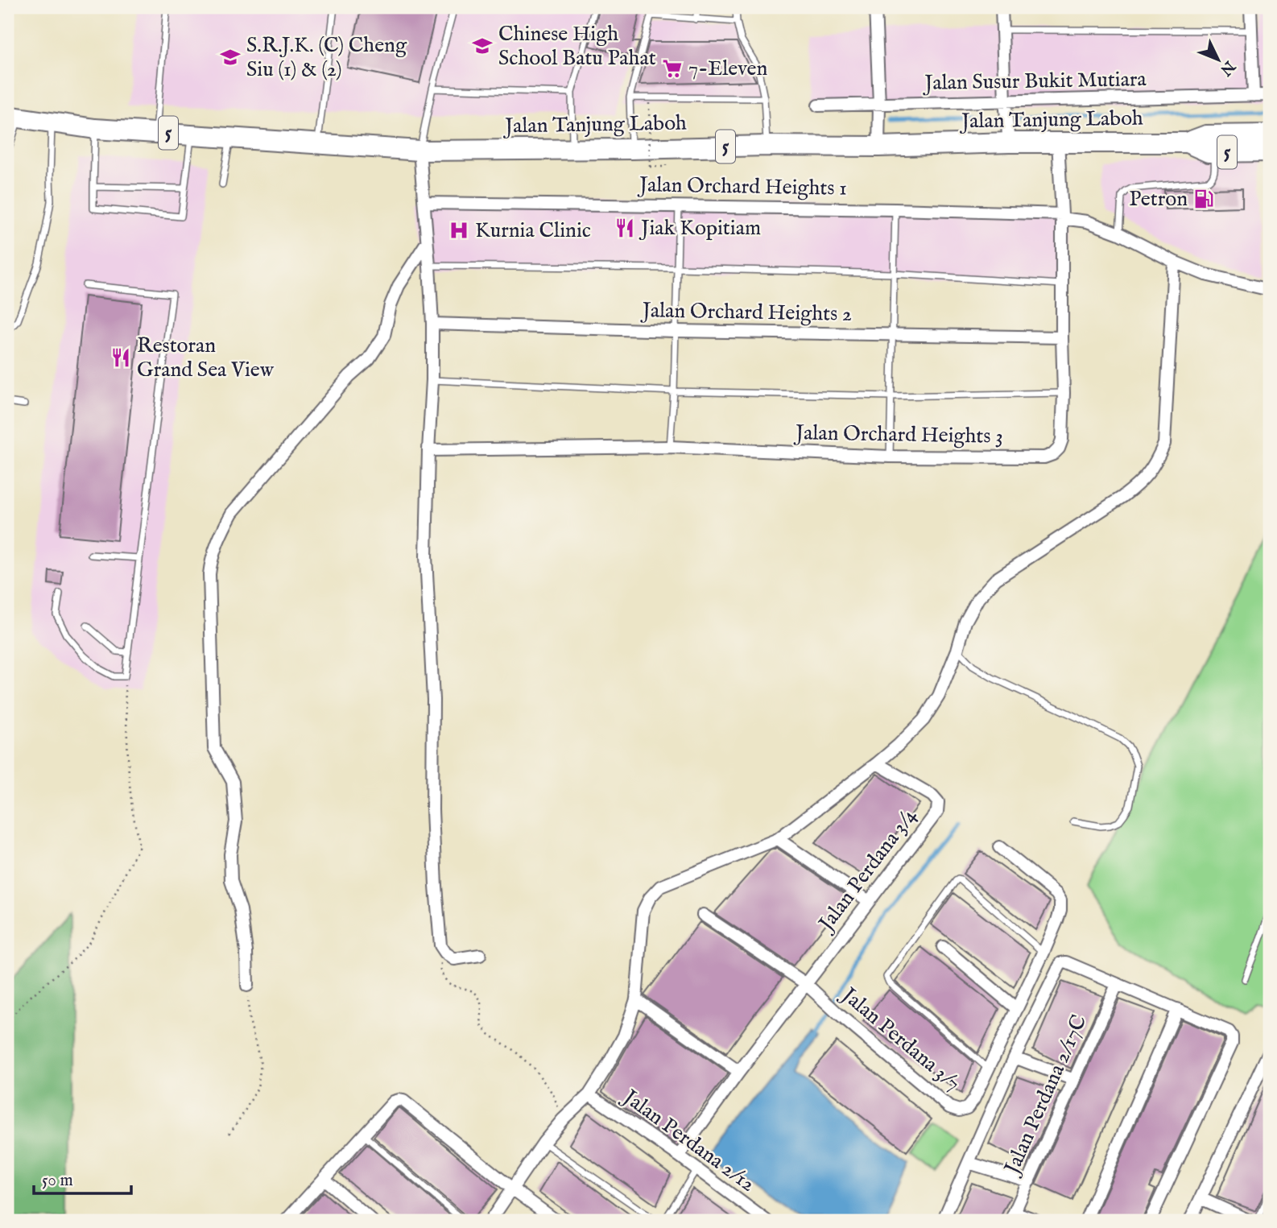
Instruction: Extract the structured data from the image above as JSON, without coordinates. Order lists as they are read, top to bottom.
{
  "streets": {
    "highway": ["Jalan Tanjung Laboh", "5"],
    "street": [
      "Jalan Susur Bukit Mutiara",
      "Jalan Orchard Heights 1",
      "Jalan Orchard Heights 2",
      "Jalan Orchard Heights 3",
      "Jalan Perdana 3/4",
      "Jalan Perdana 3/7",
      "Jalan Perdana 2/17C",
      "Jalan Perdana 2/12"
    ]
  },
  "crossings": [
    ["Jalan Susur Bukit Mutiara", "Jalan Tanjung Laboh"],
    ["Jalan Tanjung Laboh", "Jalan Orchard Heights 3"],
    ["Jalan Orchard Heights 1", "Jalan Orchard Heights 3"],
    ["Jalan Orchard Heights 2", "Jalan Orchard Heights 3"],
    ["Jalan Perdana 3/4", "Jalan Perdana 3/7"],
    ["Jalan Perdana 3/4", "Jalan Perdana 2/12"]
  ],
  "places": {
    "school or university": ["Chinese High School Batu Pahat", "S.R.J.K. (C) Cheng Siu (1) & (2)"],
    "supermarket": ["7-Eleven"],
    "fuel station": ["Petron"],
    "restaurant": ["Jiak Kopitiam", "Restoran Grand Sea View"],
    "hospital": ["Kurnia Clinic"]
  },
  "scale_bar": "50 m",
  "north": "bottom right"
}
